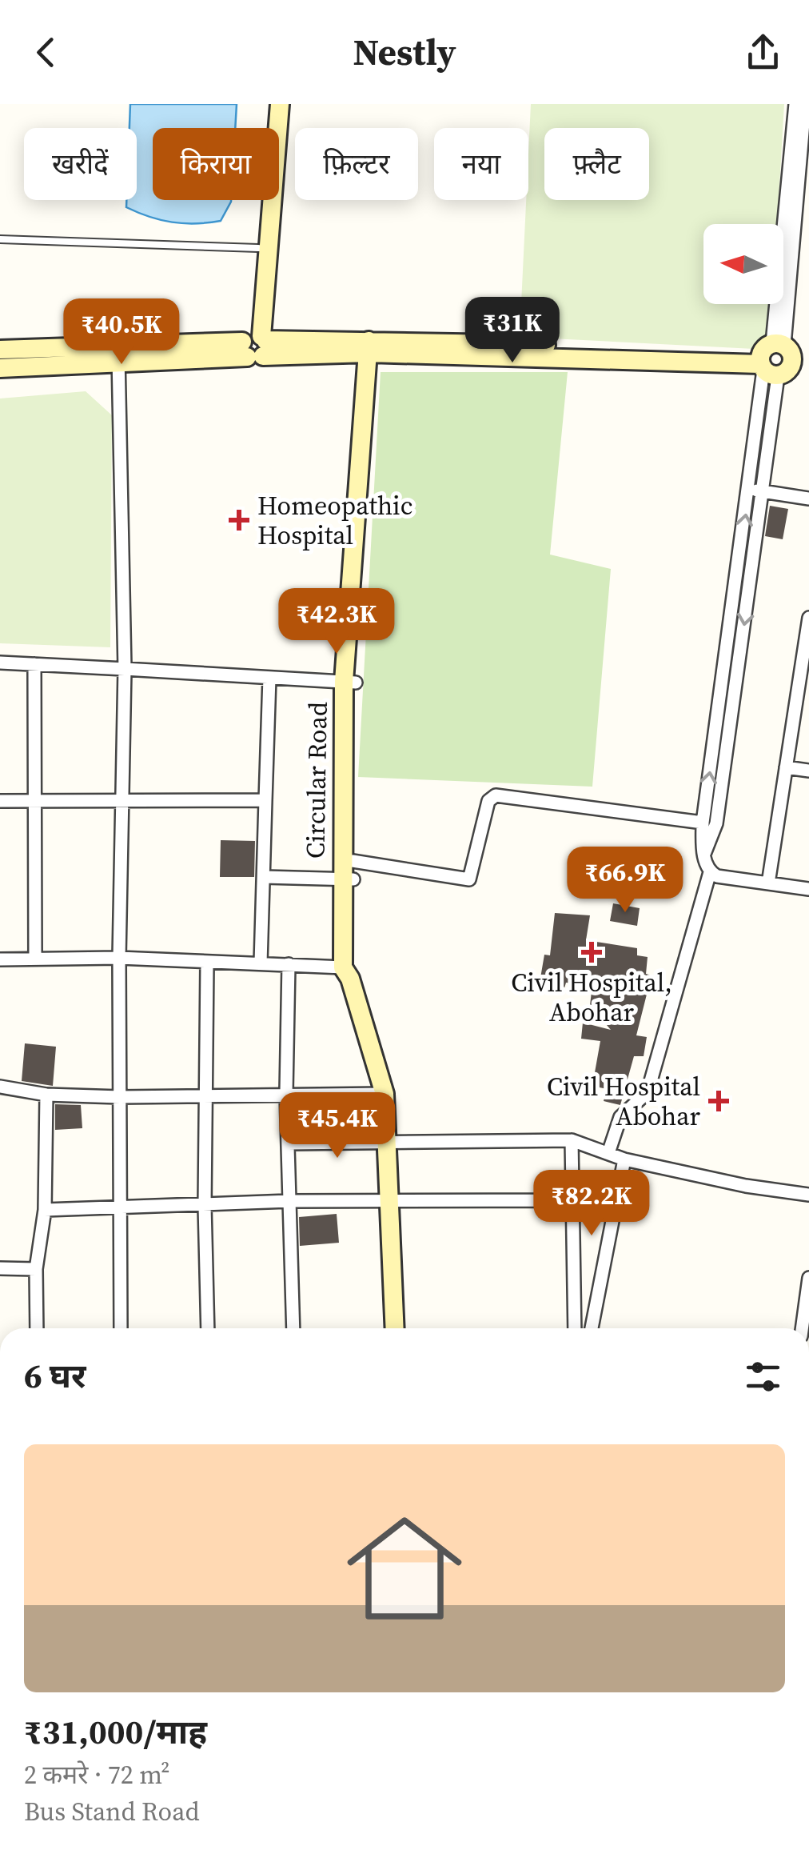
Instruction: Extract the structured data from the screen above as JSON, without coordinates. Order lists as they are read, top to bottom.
{
  "streets": {
    "main road": ["Circular Road"]
  },
  "places": {
    "health": ["Homeopathic Hospital", "Civil Hospital, Abohar", "Civil Hospital Abohar"]
  },
  "north": "left",
  "page": {
    "header": "Nestly",
    "chip": [
      "खरीदें",
      "किराया",
      "फ़िल्टर",
      "नया",
      "फ़्लैट"
    ],
    "price": [
      "₹31K",
      "₹40.5K",
      "₹42.3K",
      "₹66.9K",
      "₹45.4K",
      "₹82.2K"
    ],
    "heading": "6 घर",
    "list": [
      {
        "name": "₹31,000/माह",
        "note": "2 कमरे · 72 m² · Bus Stand Road"
      }
    ]
  }
}
